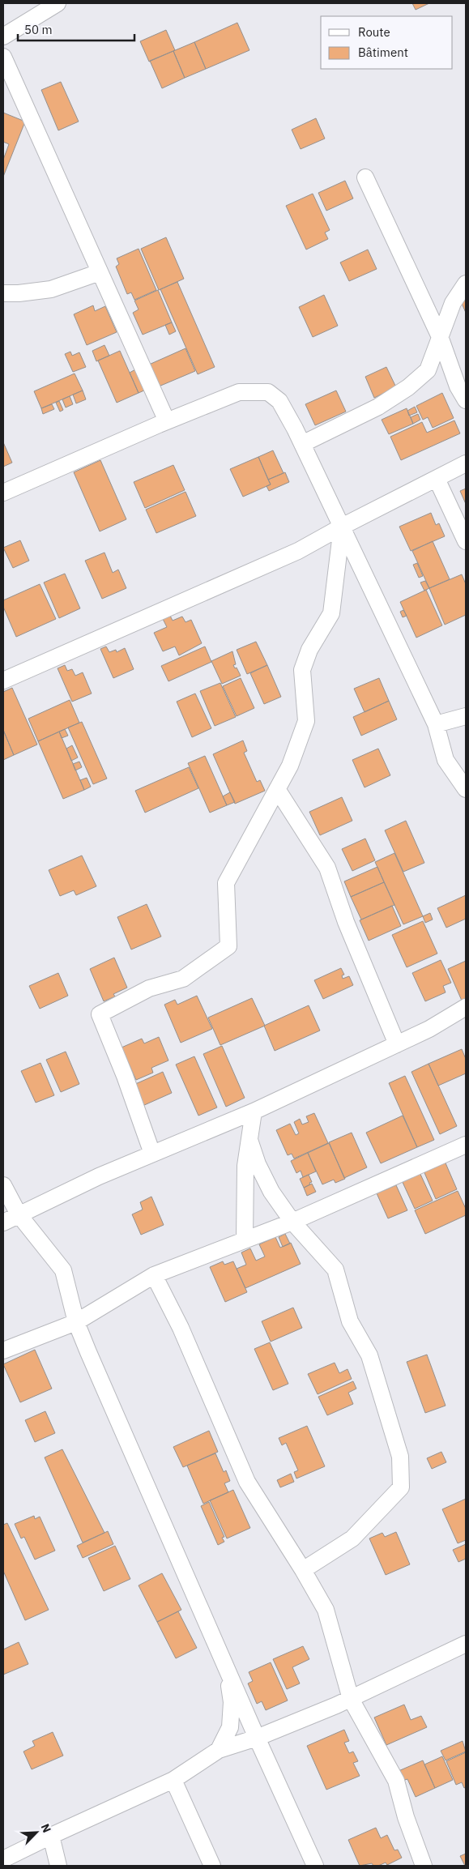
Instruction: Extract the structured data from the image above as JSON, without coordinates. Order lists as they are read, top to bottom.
{
  "legend": ["Route", "Bâtiment"],
  "scale_bar": "50 m",
  "north": "top right"
}
